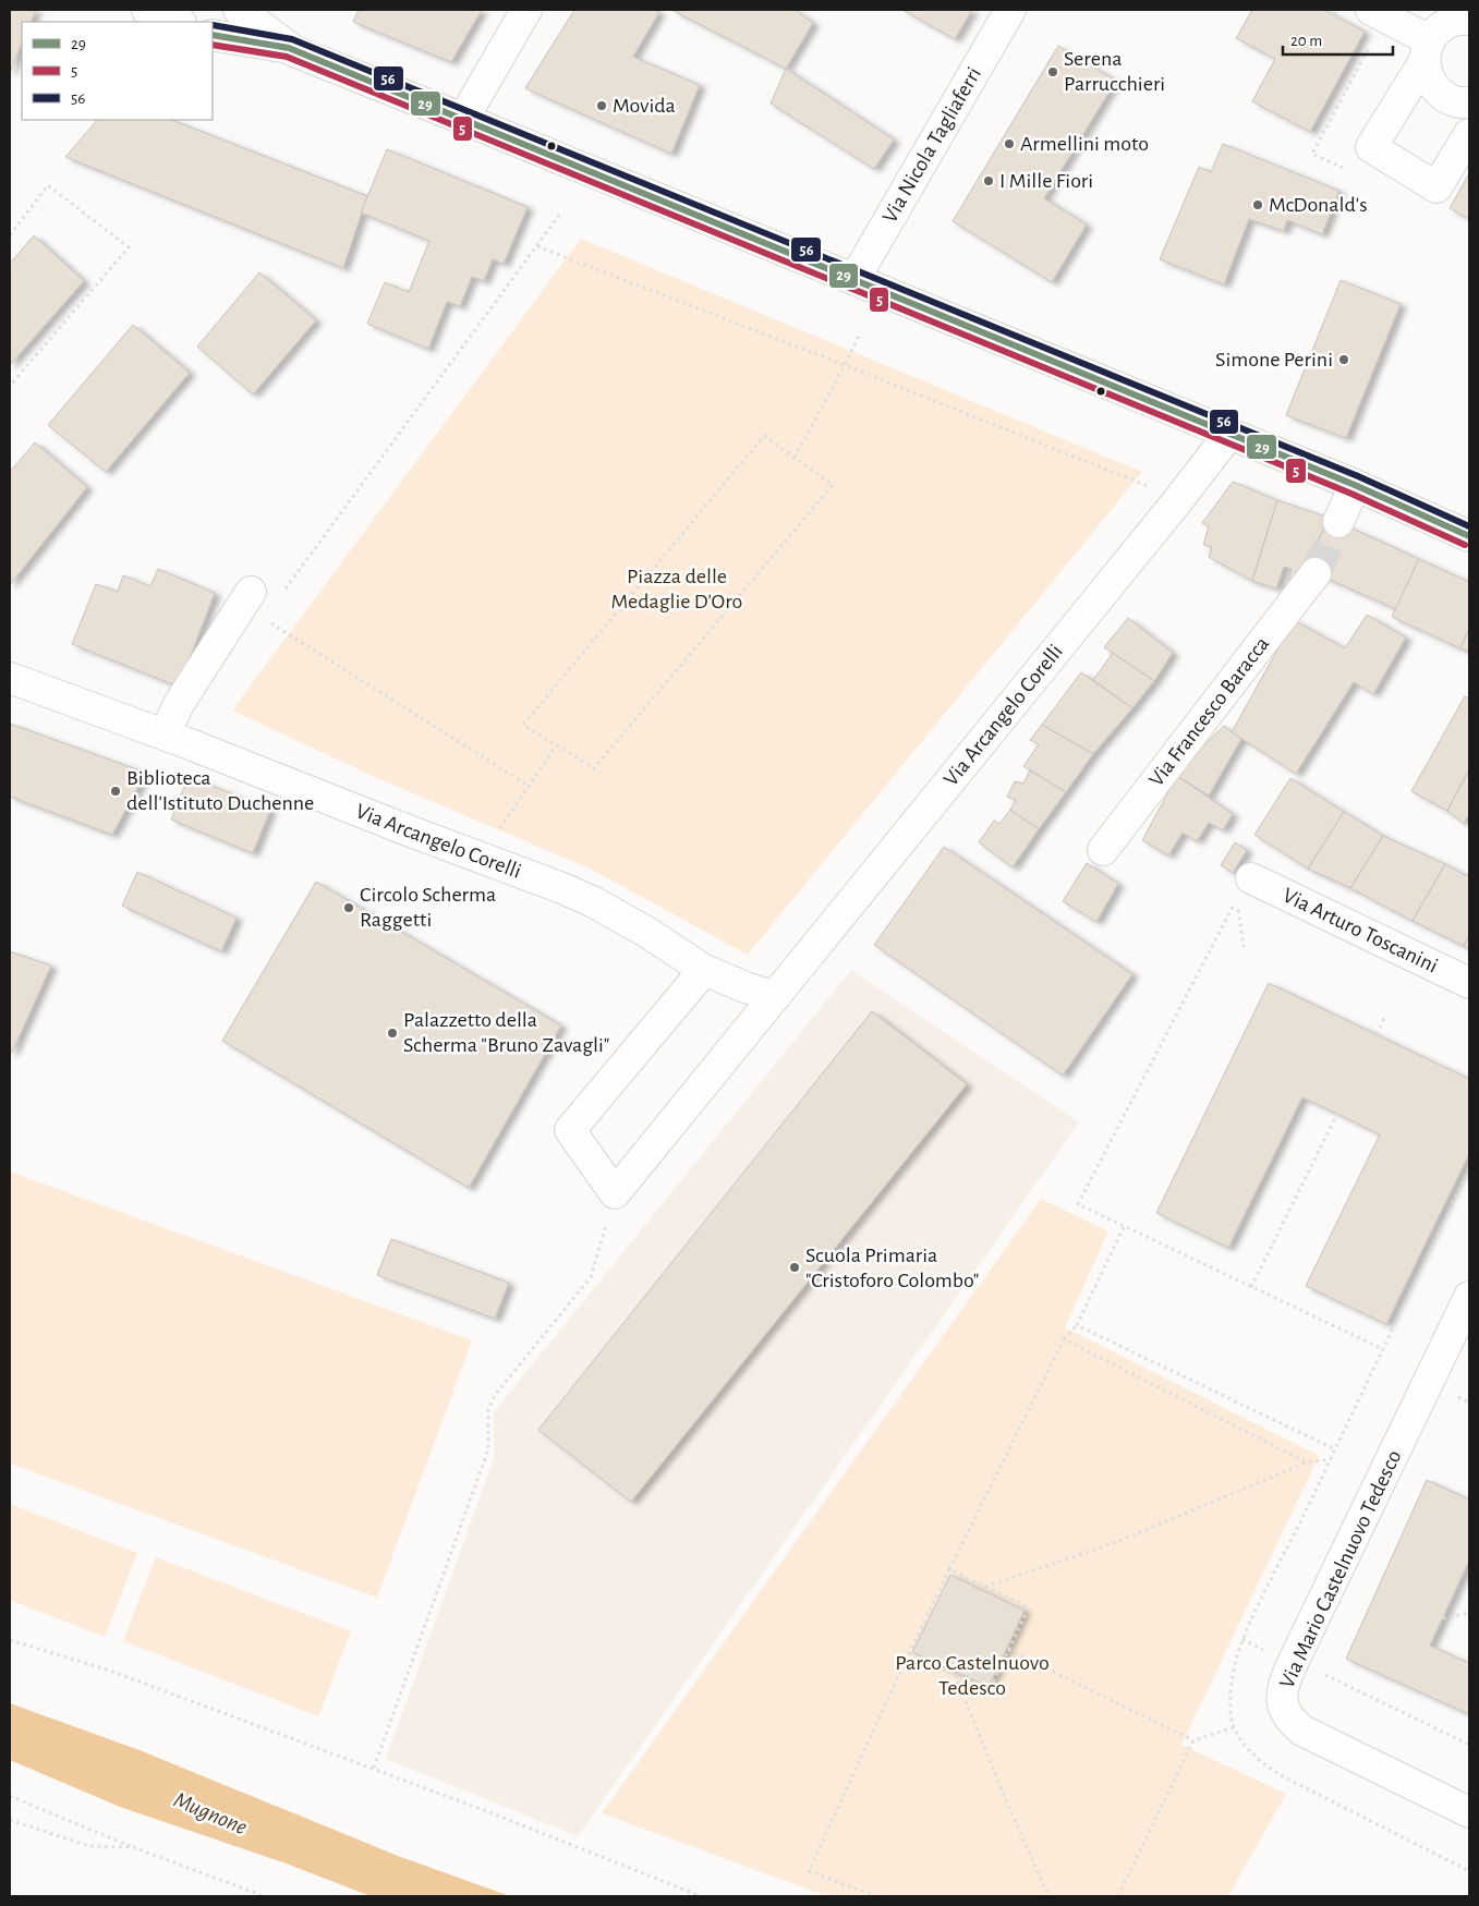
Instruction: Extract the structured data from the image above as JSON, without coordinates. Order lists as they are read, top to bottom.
{
  "streets": {
    "street": [
      "Via Nicola Tagliaferri",
      "Via Francesco Baracca",
      "Via Arcangelo Corelli",
      "Via Arturo Toscanini",
      "Via Mario Castelnuovo Tedesco"
    ]
  },
  "water": ["Mugnone"],
  "parks": ["Piazza delle Medaglie D'Oro", "Parco Castelnuovo Tedesco"],
  "places": [
    "Serena Parrucchieri",
    "Movida",
    "Armellini moto",
    "I Mille Fiori",
    "McDonald's",
    "Simone Perini",
    "Biblioteca dell'Istituto Duchenne",
    "Circolo Scherma Raggetti",
    "Palazzetto della Scherma \"Bruno Zavagli\"",
    "Scuola Primaria \"Cristoforo Colombo\""
  ],
  "lines": ["transit line 56", "transit line 29", "transit line 5"],
  "legend": ["29", "5", "56"],
  "scale_bar": "20 m"
}
